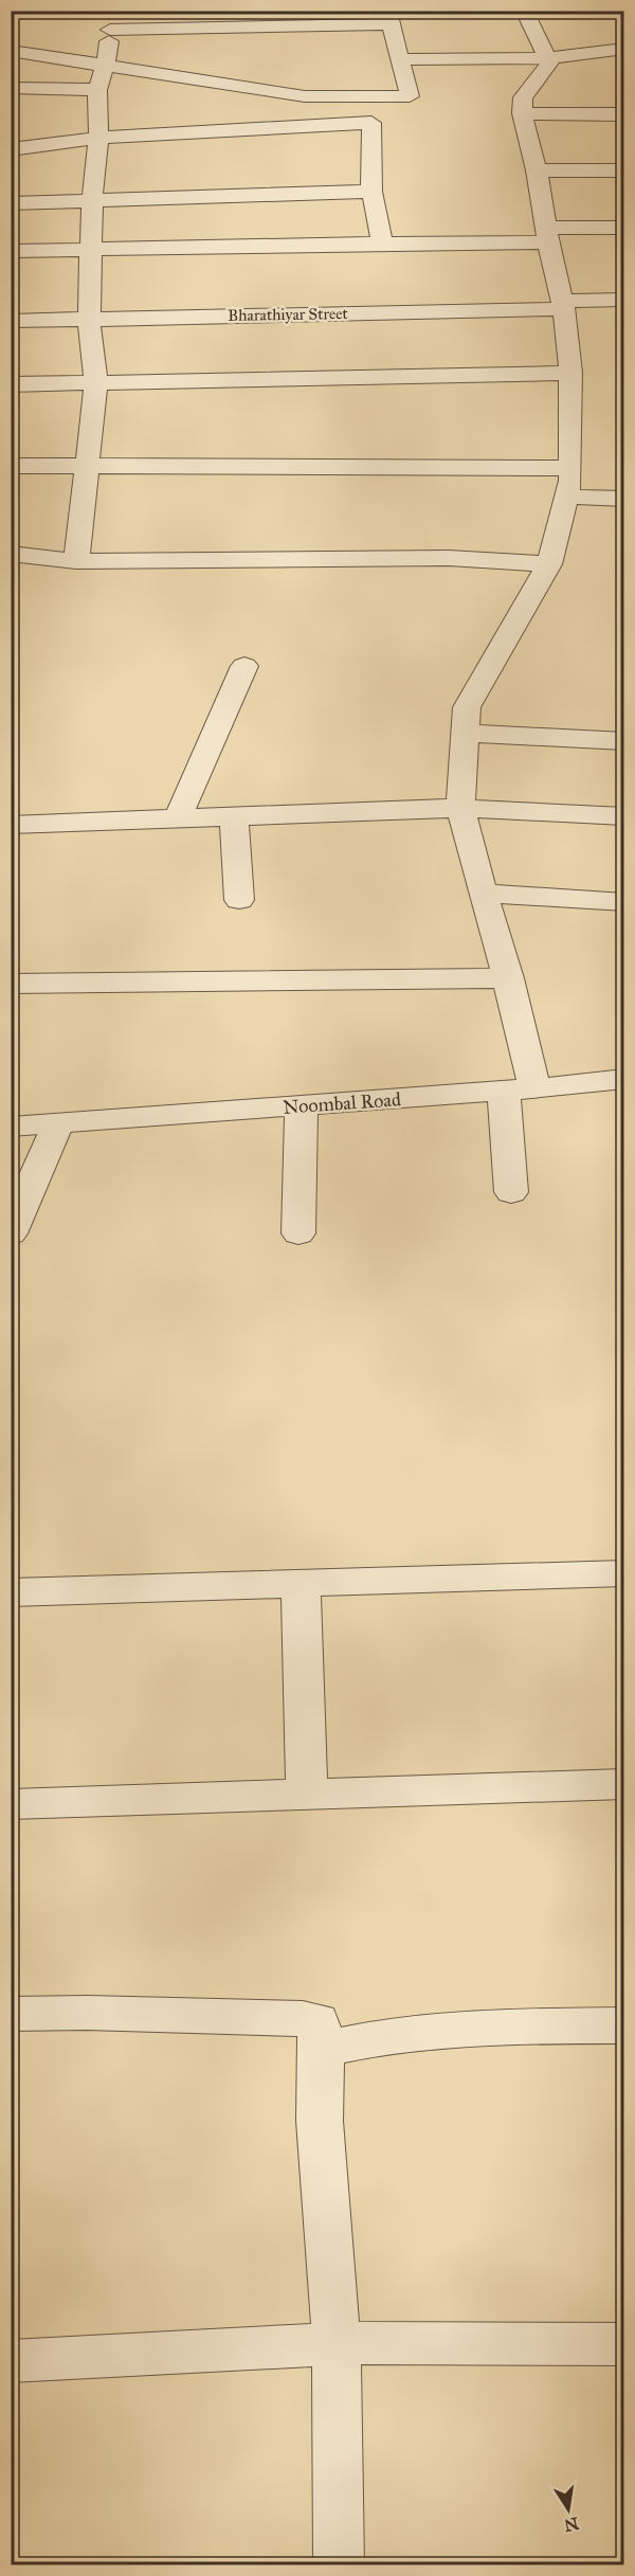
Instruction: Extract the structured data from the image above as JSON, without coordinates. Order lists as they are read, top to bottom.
{
  "streets": {
    "street": ["Bharathiyar Street", "Noombal Road"]
  },
  "north": "bottom"
}
